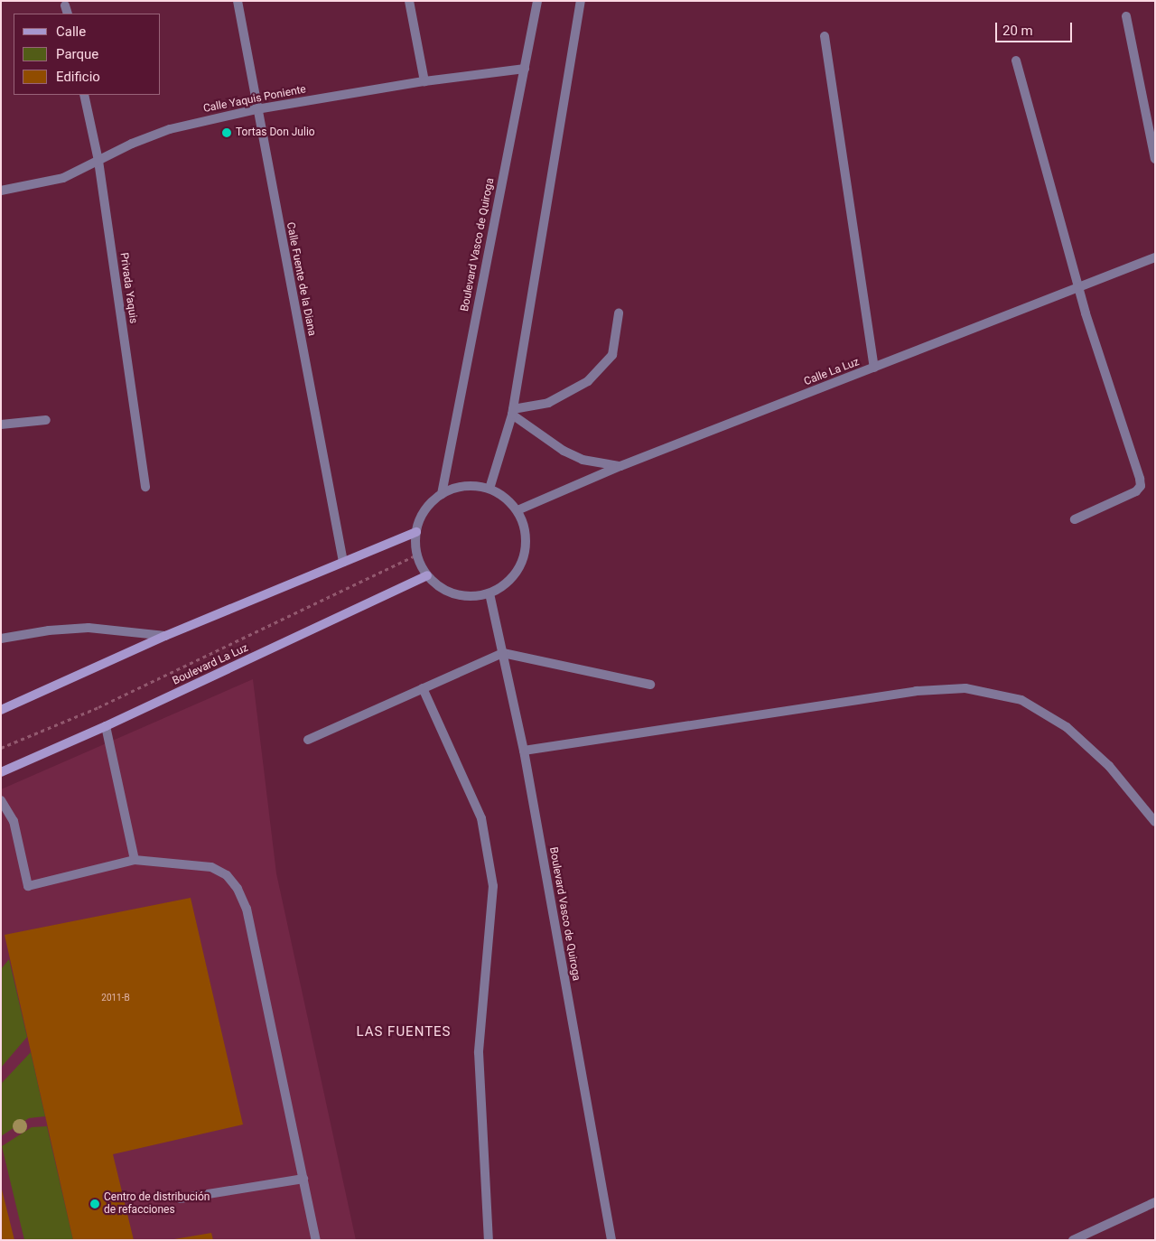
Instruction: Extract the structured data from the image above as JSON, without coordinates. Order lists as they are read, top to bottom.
{
  "streets": {
    "main road": ["Boulevard La Luz"],
    "street": [
      "Calle Yaquis Poniente",
      "Boulevard Vasco de Quiroga",
      "Calle Fuente de la Diana",
      "Privada Yaquis",
      "Calle La Luz"
    ]
  },
  "crossings": [
    ["Calle Yaquis Poniente", "Boulevard Vasco de Quiroga"],
    ["Calle Yaquis Poniente", "Calle Fuente de la Diana"],
    ["Calle Yaquis Poniente", "Privada Yaquis"],
    ["Boulevard Vasco de Quiroga", "Calle La Luz"],
    ["Boulevard Vasco de Quiroga", "Boulevard La Luz"],
    ["Calle La Luz", "Boulevard La Luz"]
  ],
  "districts": ["LAS FUENTES"],
  "places": ["Tortas Don Julio", "Centro de distribución de refacciones"],
  "house_numbers": ["2011-B"],
  "legend": ["Calle", "Parque", "Edificio"],
  "scale_bar": "20 m"
}
